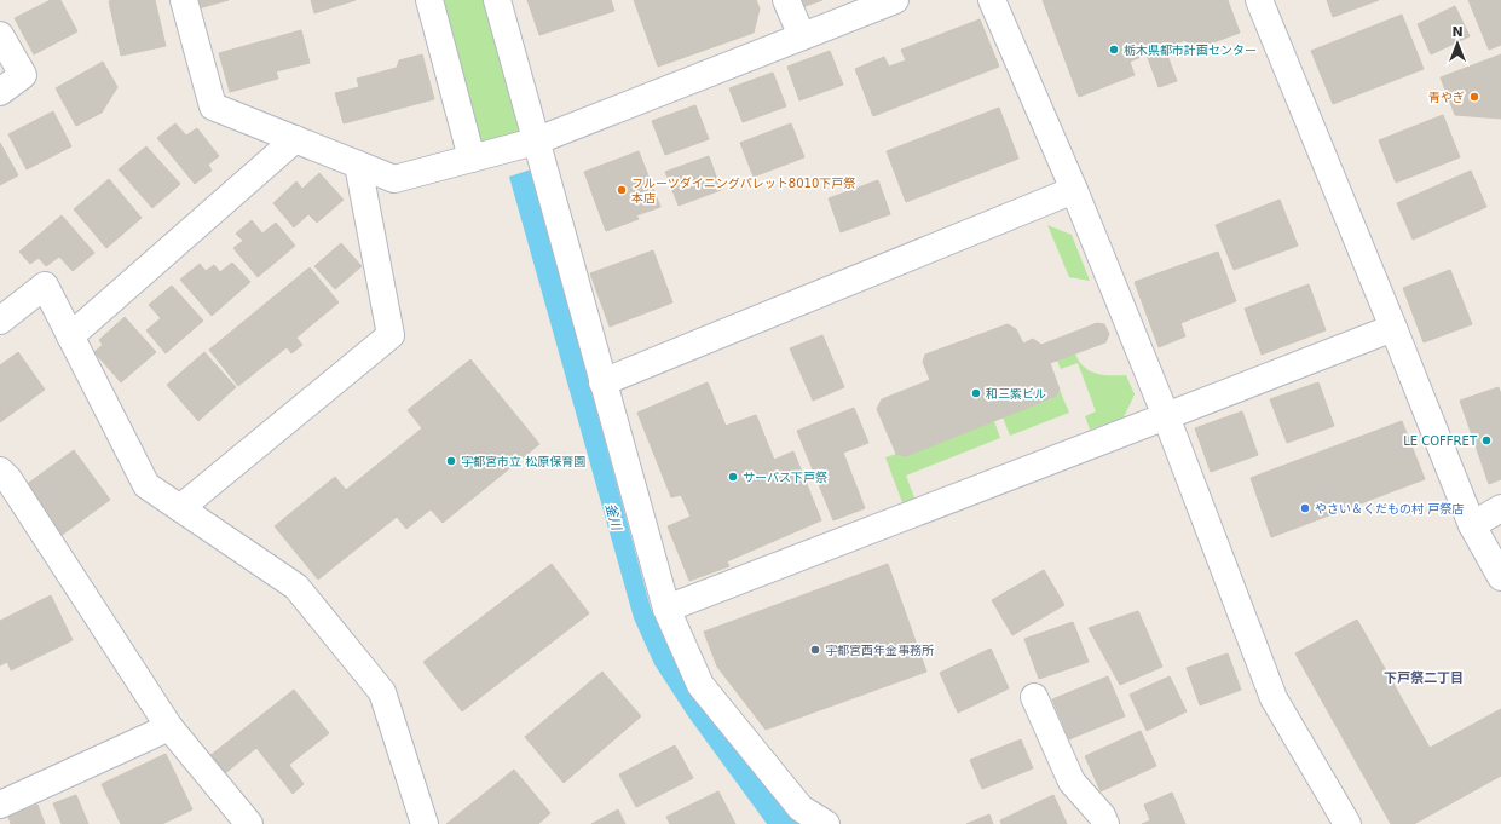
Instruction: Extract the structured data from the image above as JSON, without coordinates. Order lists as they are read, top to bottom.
{
  "districts": ["下戸祭二丁目"],
  "water": ["釜川"],
  "places": [
    "栃木県都市計画センター",
    "青やぎ",
    "フルーツダイニングパレット8010下戸祭 本店",
    "和三紫ビル",
    "LE COFFRET",
    "宇都宮市立 松原保育園",
    "サーパス下戸祭",
    "やさい＆くだもの村 戸祭店",
    "宇都宮西年金事務所"
  ],
  "north": "top"
}
